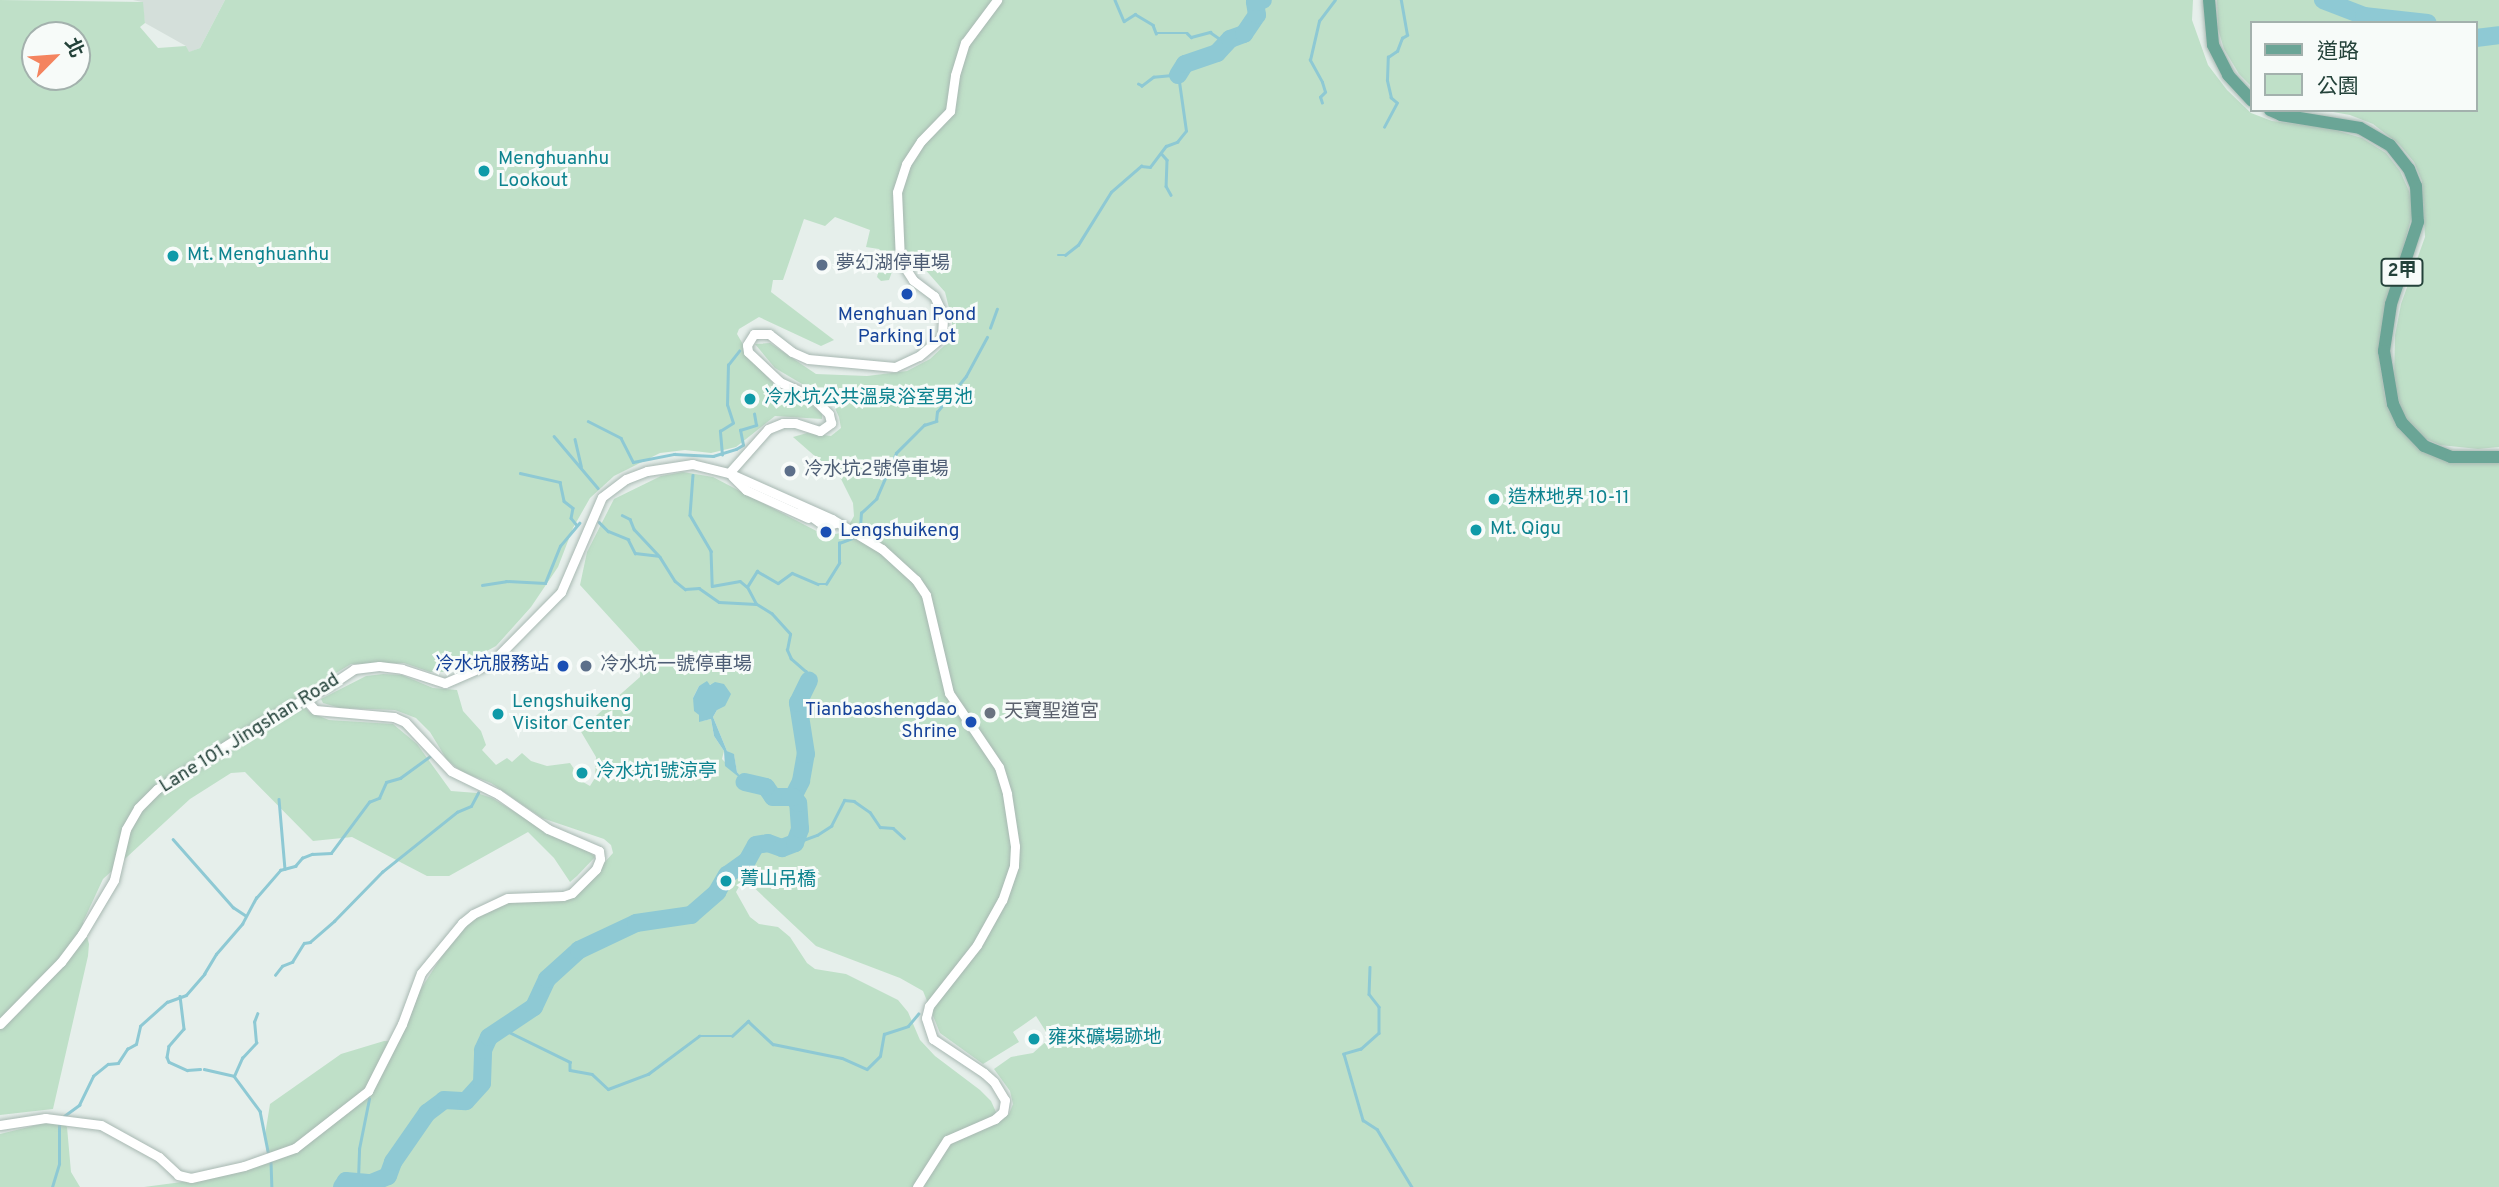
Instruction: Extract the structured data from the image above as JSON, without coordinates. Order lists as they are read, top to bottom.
{
  "streets": {
    "main road": ["2甲"],
    "street": ["Lane 101, Jingshan Road"]
  },
  "places": [
    "Menghuanhu Lookout",
    "Mt. Menghuanhu",
    "夢幻湖停車場",
    "Menghuan Pond Parking Lot",
    "冷水坑公共溫泉浴室男池",
    "冷水坑2號停車場",
    "造林地界 10-11",
    "Mt. Qigu",
    "Lengshuikeng",
    "冷水坑服務站",
    "冷水坑一號停車場",
    "天寶聖道宮",
    "Lengshuikeng Visitor Center",
    "Tianbaoshengdao Shrine",
    "冷水坑1號涼亭",
    "菁山吊橋",
    "雍來礦場跡地"
  ],
  "legend": ["道路", "公園"],
  "north": "top right"
}
